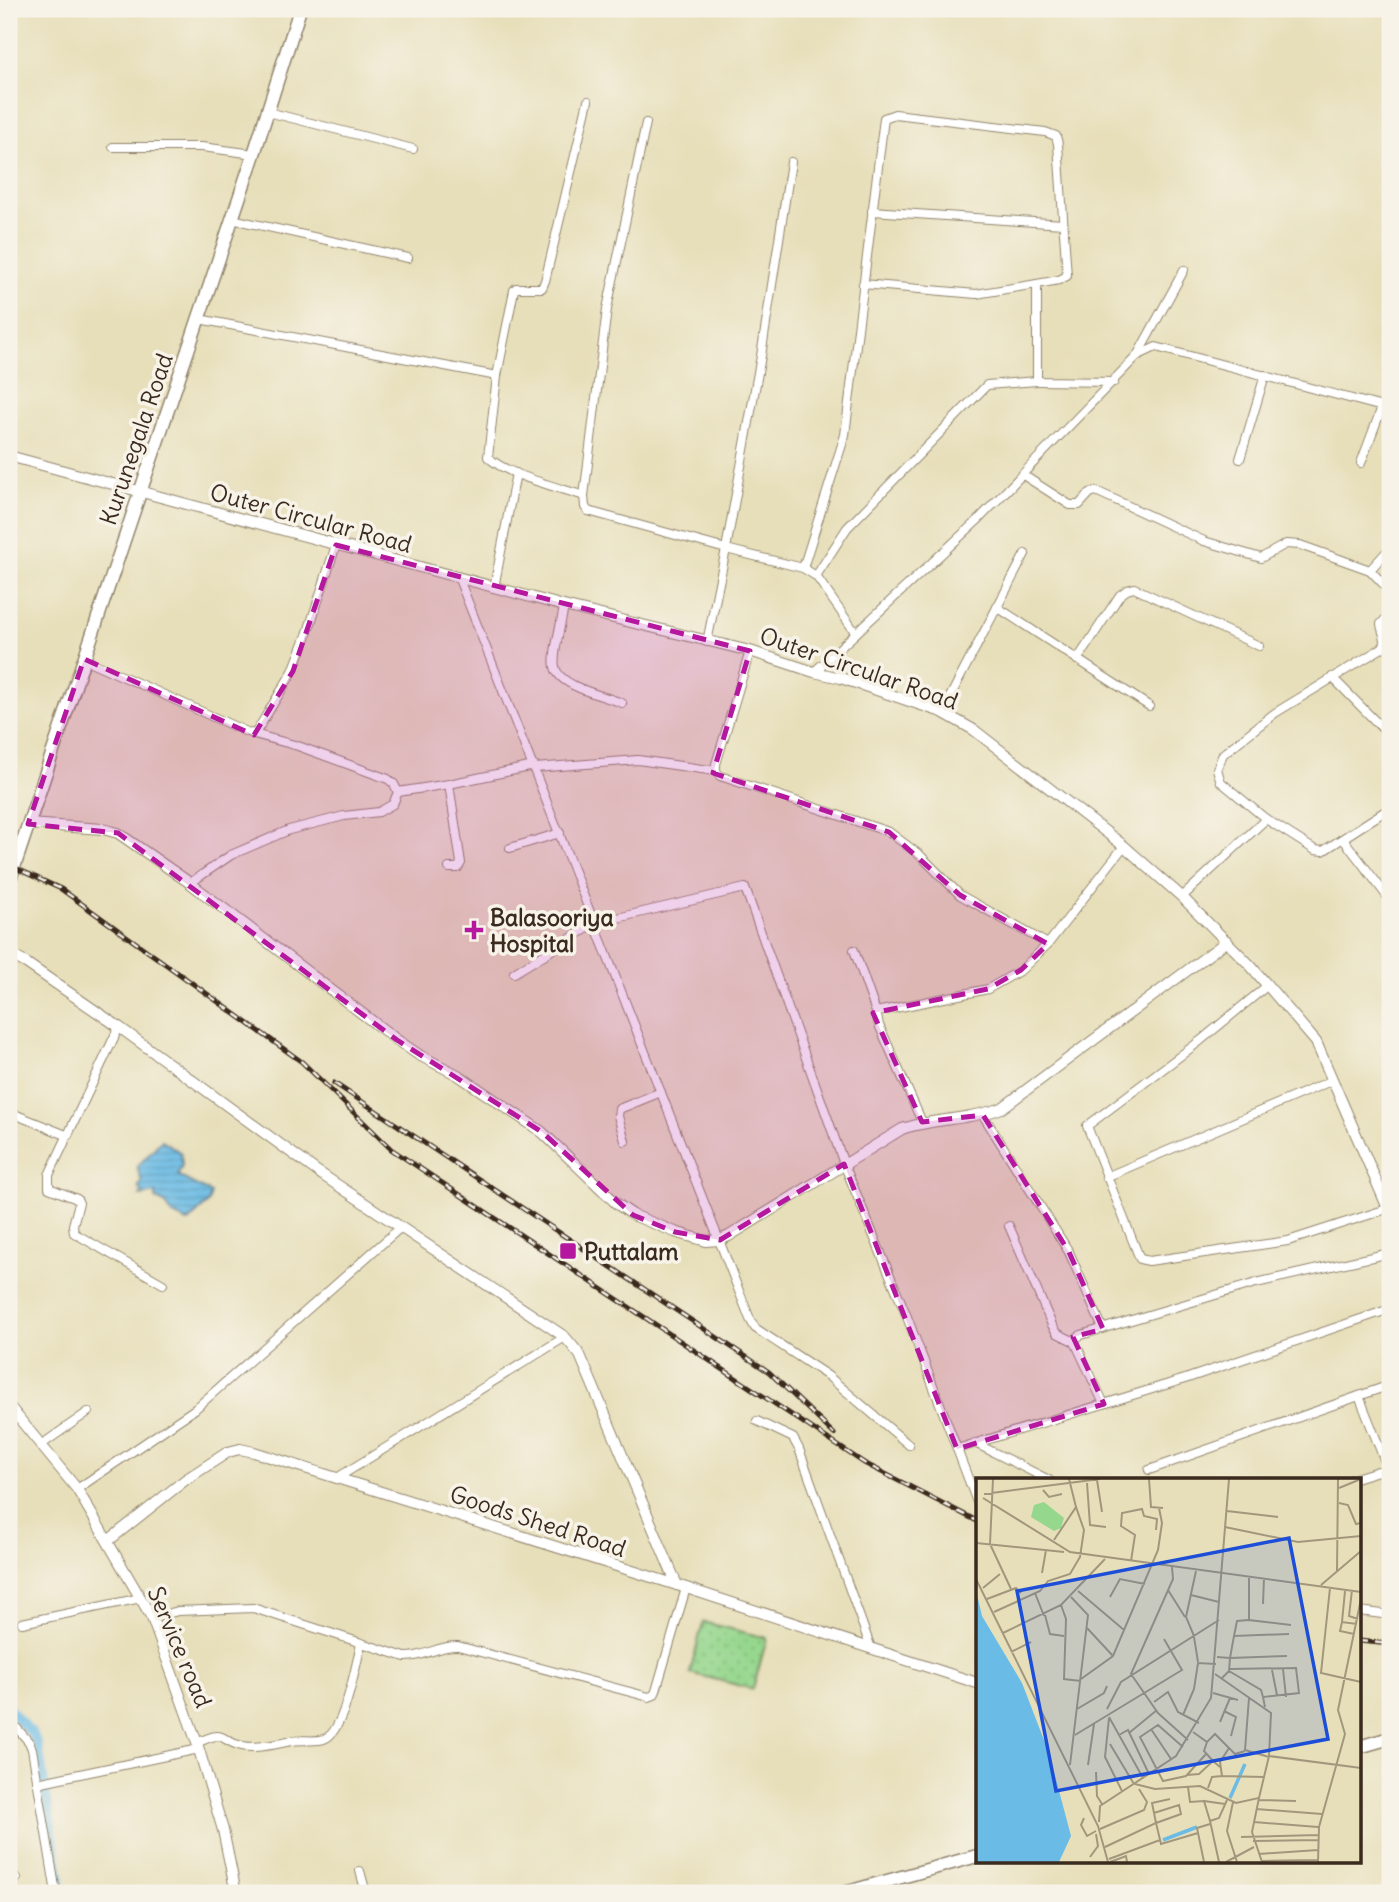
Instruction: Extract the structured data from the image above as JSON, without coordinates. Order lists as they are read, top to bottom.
{
  "streets": {
    "highway": ["Kurunegala Road"],
    "street": ["Outer Circular Road", "Goods Shed Road", "Service road"]
  },
  "crossings": [
    ["Kurunegala Road", "Outer Circular Road"],
    ["Goods Shed Road", "Service road"]
  ],
  "places": {
    "health": ["Balasooriya Hospital"],
    "transit": ["Puttalam"]
  }
}
